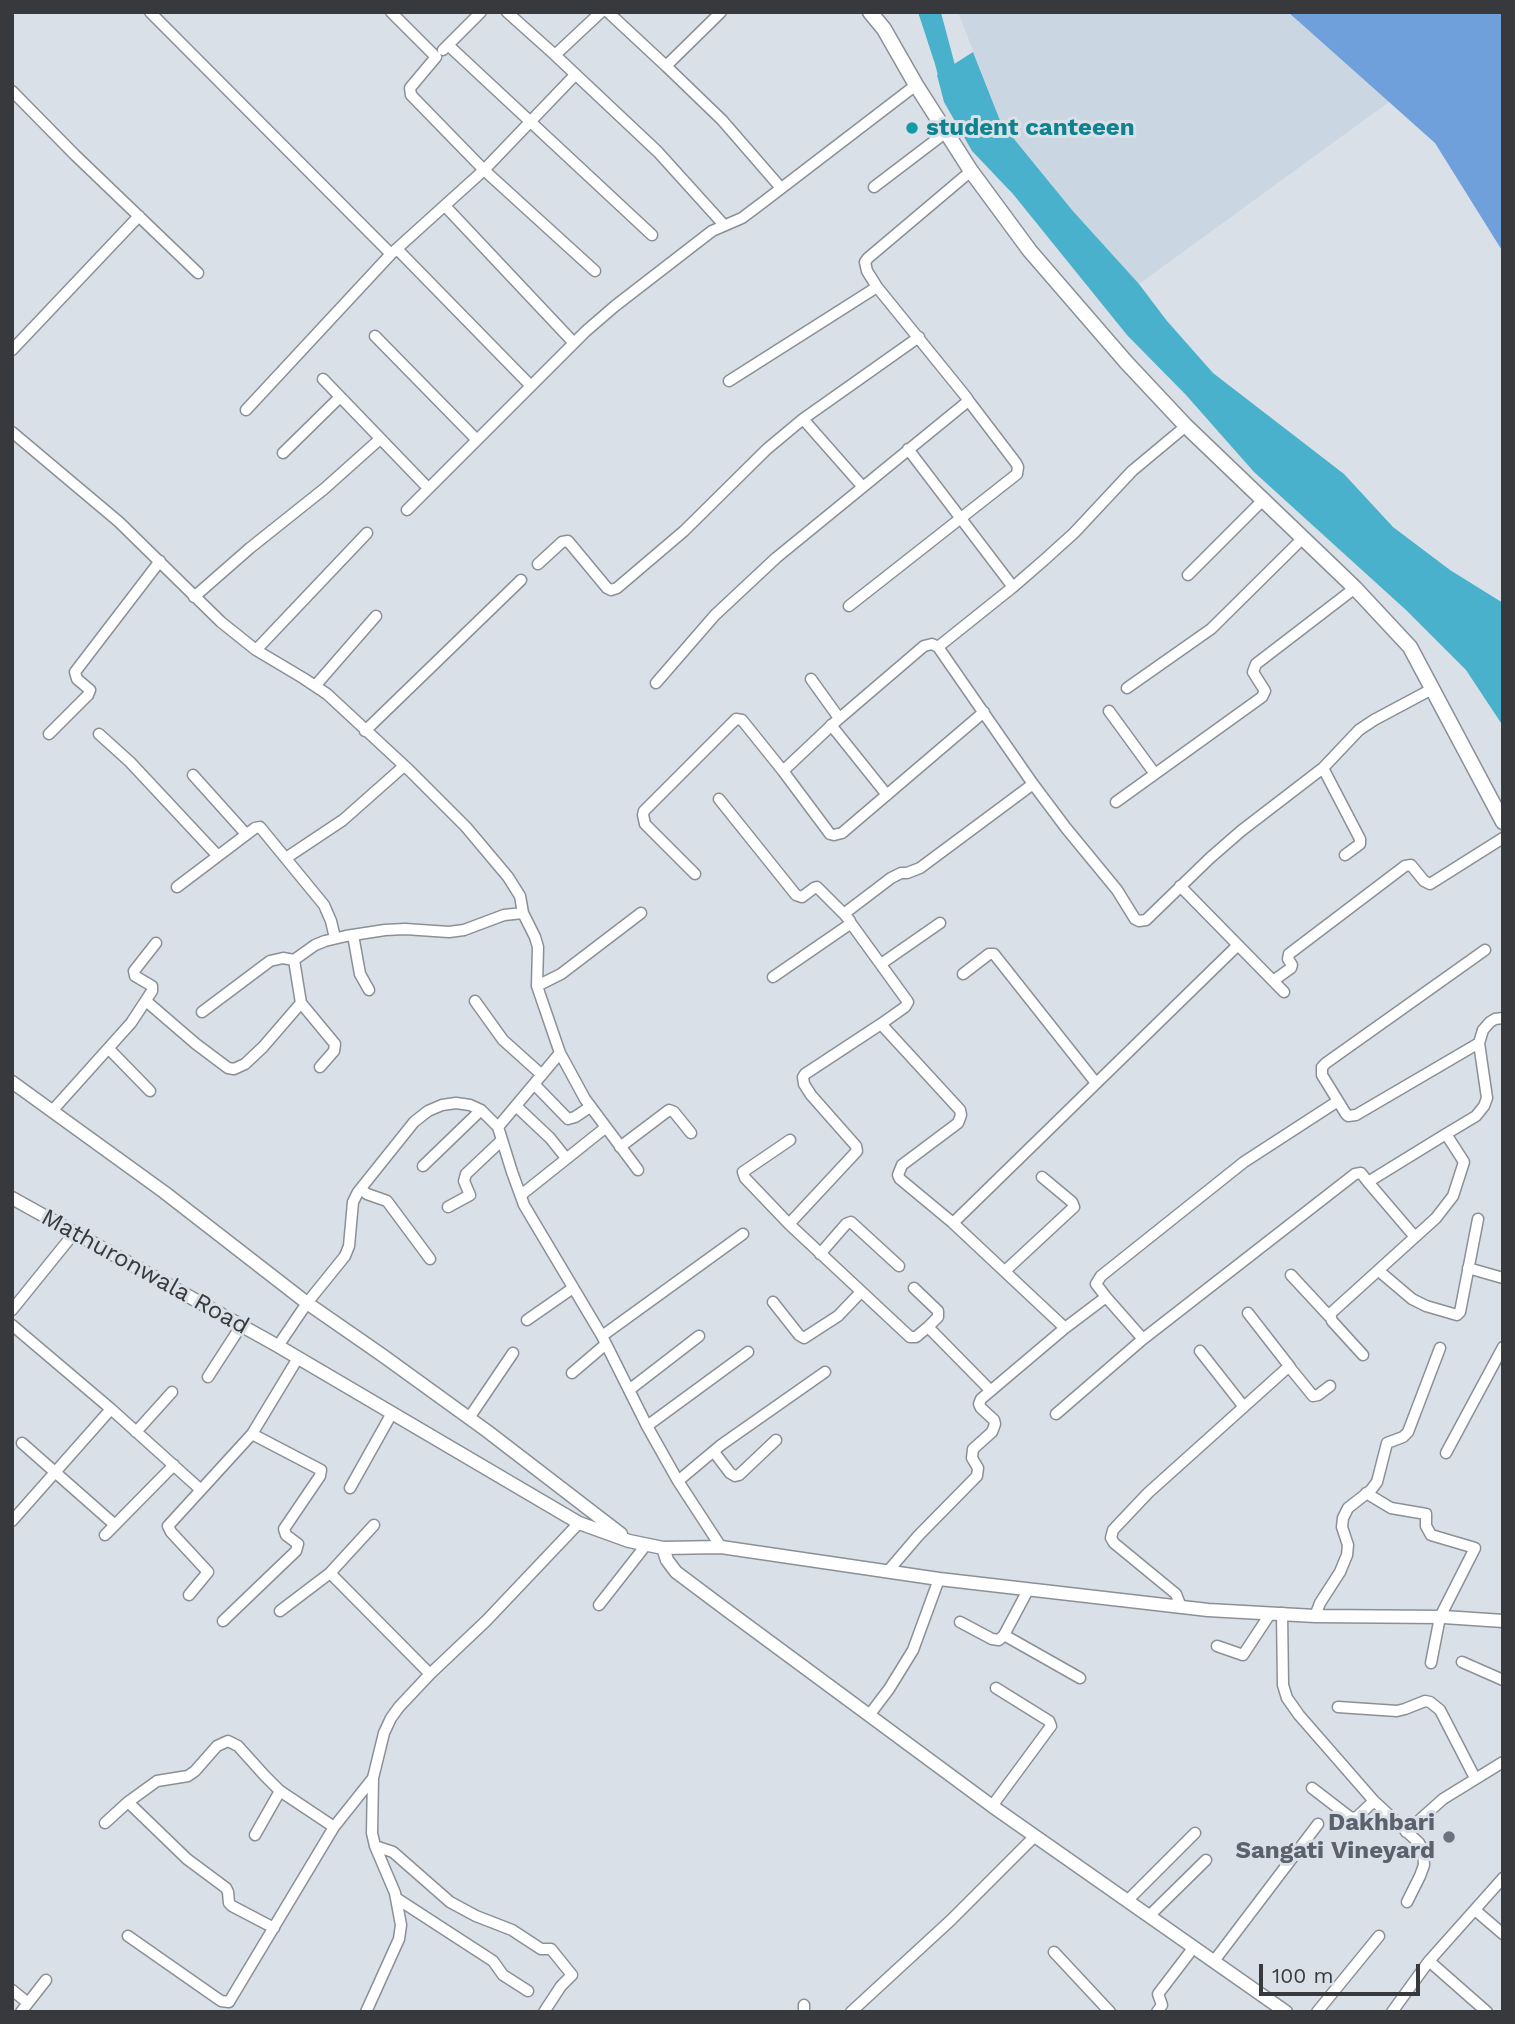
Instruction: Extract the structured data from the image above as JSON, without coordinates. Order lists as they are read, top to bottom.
{
  "streets": {
    "street": ["Mathuronwala Road"]
  },
  "places": ["student canteeen", "Dakhbari Sangati Vineyard"],
  "scale_bar": "100 m"
}
